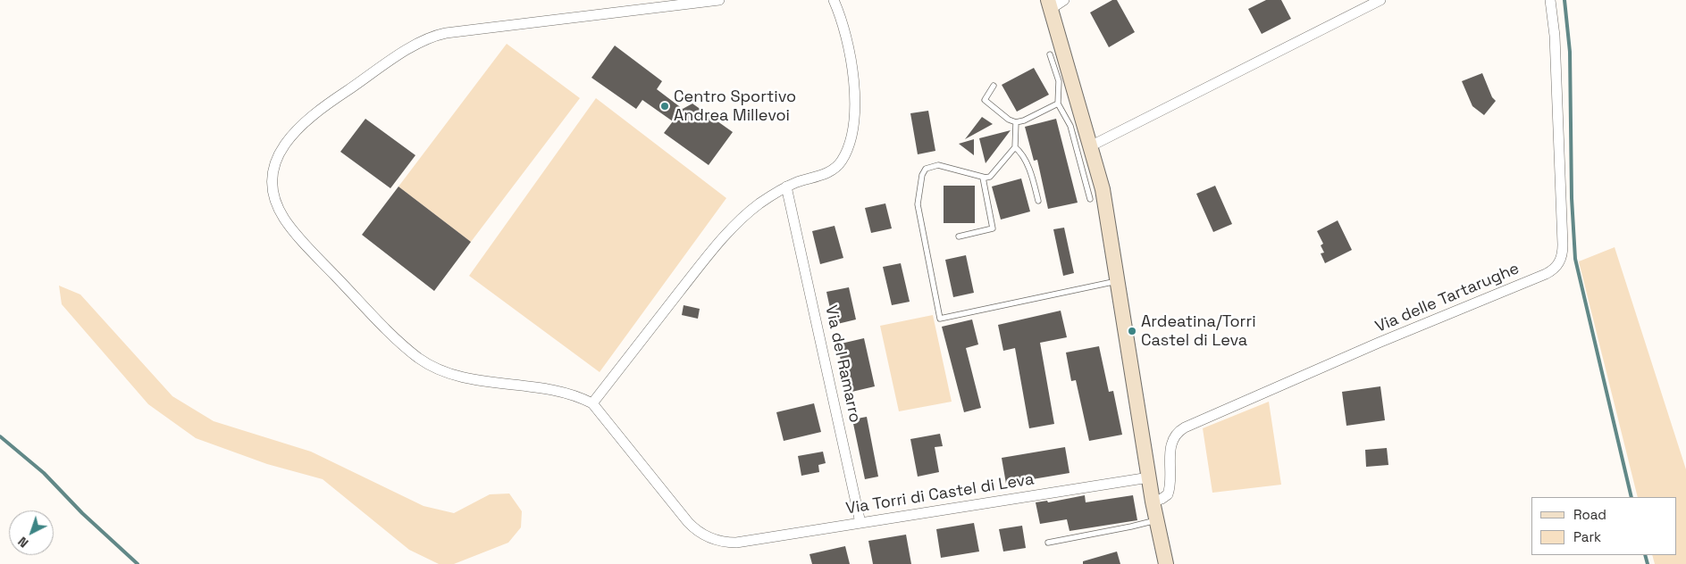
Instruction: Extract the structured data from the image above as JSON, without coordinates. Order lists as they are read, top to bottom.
{
  "streets": {
    "street": ["Via delle Tartarughe", "Via del Ramarro", "Via Torri di Castel di Leva"]
  },
  "crossings": [
    ["Via del Ramarro", "Via Torri di Castel di Leva"]
  ],
  "places": ["Centro Sportivo Andrea Millevoi", "Ardeatina/Torri Castel di Leva"],
  "legend": ["Road", "Park"],
  "north": "bottom left"
}
